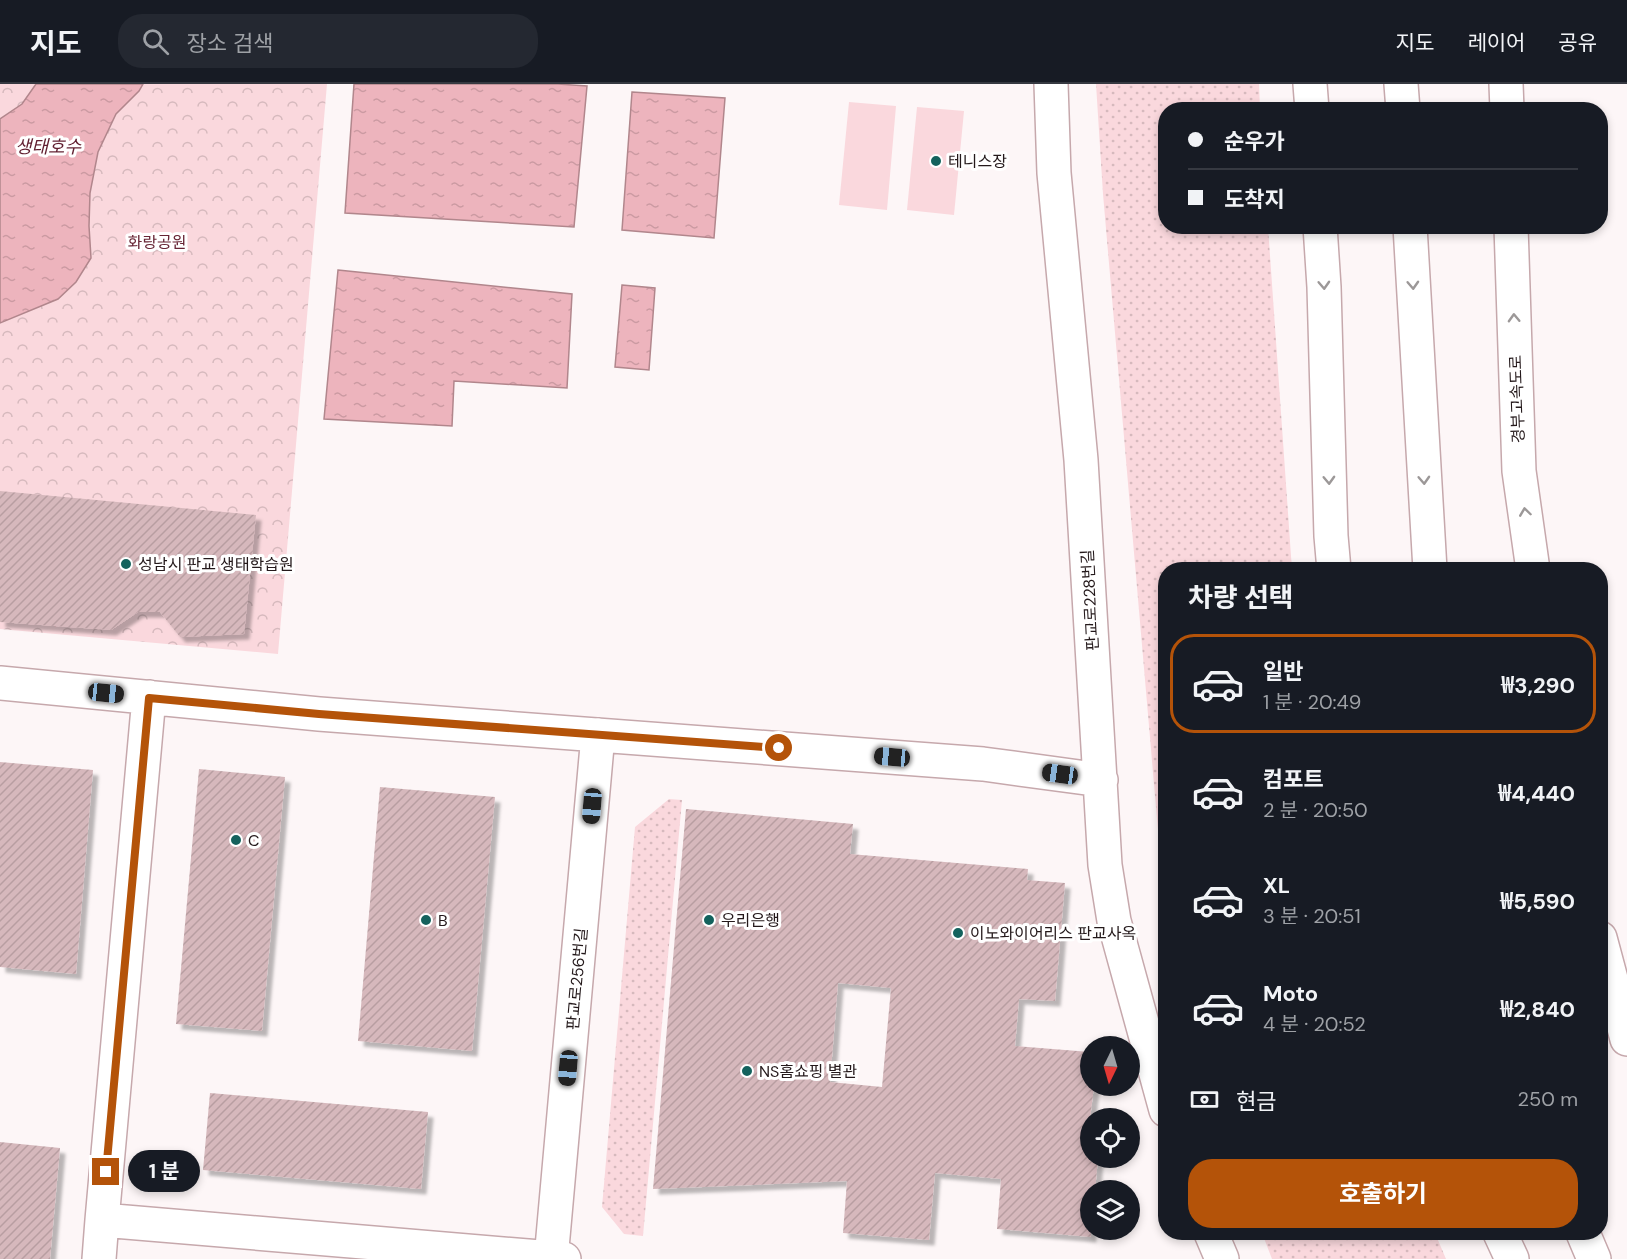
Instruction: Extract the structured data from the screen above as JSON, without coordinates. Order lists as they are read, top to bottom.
{
  "streets": {
    "main road": ["경부고속도로", "판교로228번길", "판교로256번길"]
  },
  "water": ["생태호수"],
  "parks": ["화랑공원"],
  "places": [
    "테니스장",
    "성남시 판교 생태학습원",
    "C",
    "B",
    "우리은행",
    "이노와이어리스 판교사옥",
    "NS홈쇼핑 별관"
  ],
  "north": "bottom",
  "page": {
    "header": "지도",
    "search": "장소 검색",
    "nav": ["지도", "레이어", "공유"],
    "banner": ["순우가", "도착지"],
    "heading": "차량 선택",
    "list": [
      {
        "name": "일반",
        "note": "1 분 · 20:49",
        "value": "₩3,290"
      },
      {
        "name": "컴포트",
        "note": "2 분 · 20:50",
        "value": "₩4,440"
      },
      {
        "name": "XL",
        "note": "3 분 · 20:51",
        "value": "₩5,590"
      },
      {
        "name": "Moto",
        "note": "4 분 · 20:52",
        "value": "₩2,840"
      }
    ],
    "pay": ["현금", "250 m"],
    "buttons": "호출하기",
    "bubble": "1 분"
  }
}
